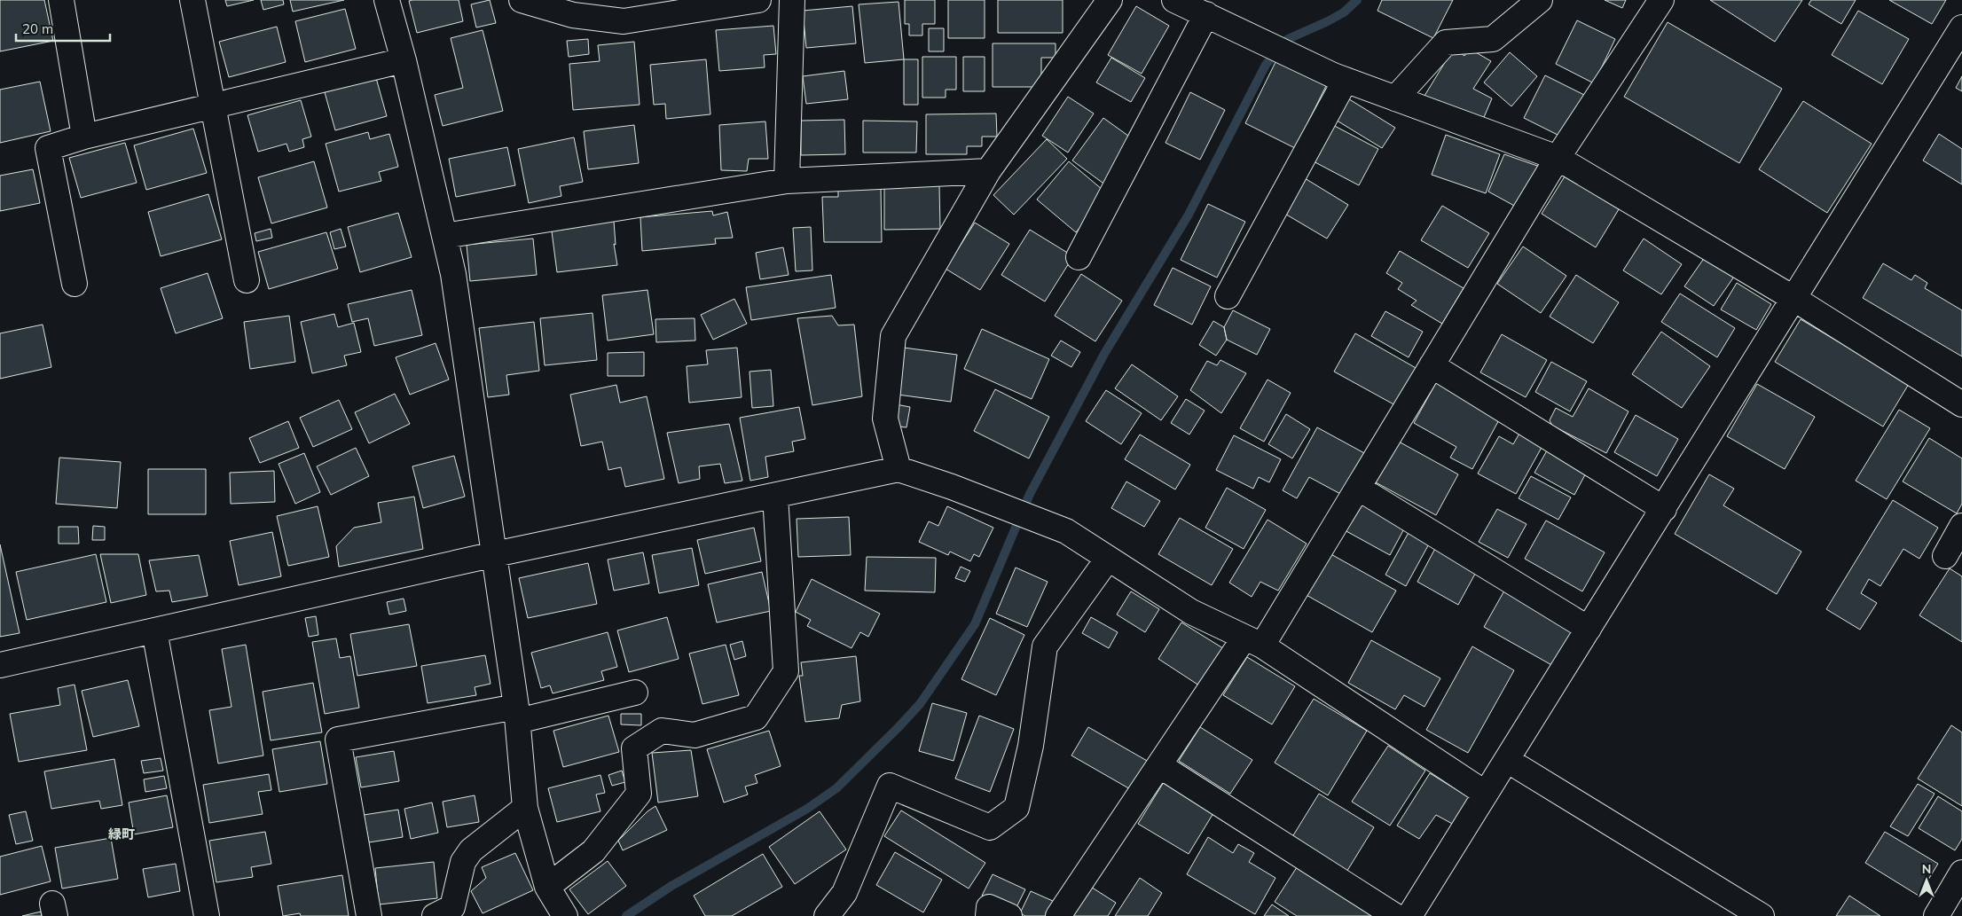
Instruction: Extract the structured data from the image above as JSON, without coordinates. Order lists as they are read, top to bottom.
{
  "districts": ["緑町"],
  "scale_bar": "20 m",
  "north": "top"
}
